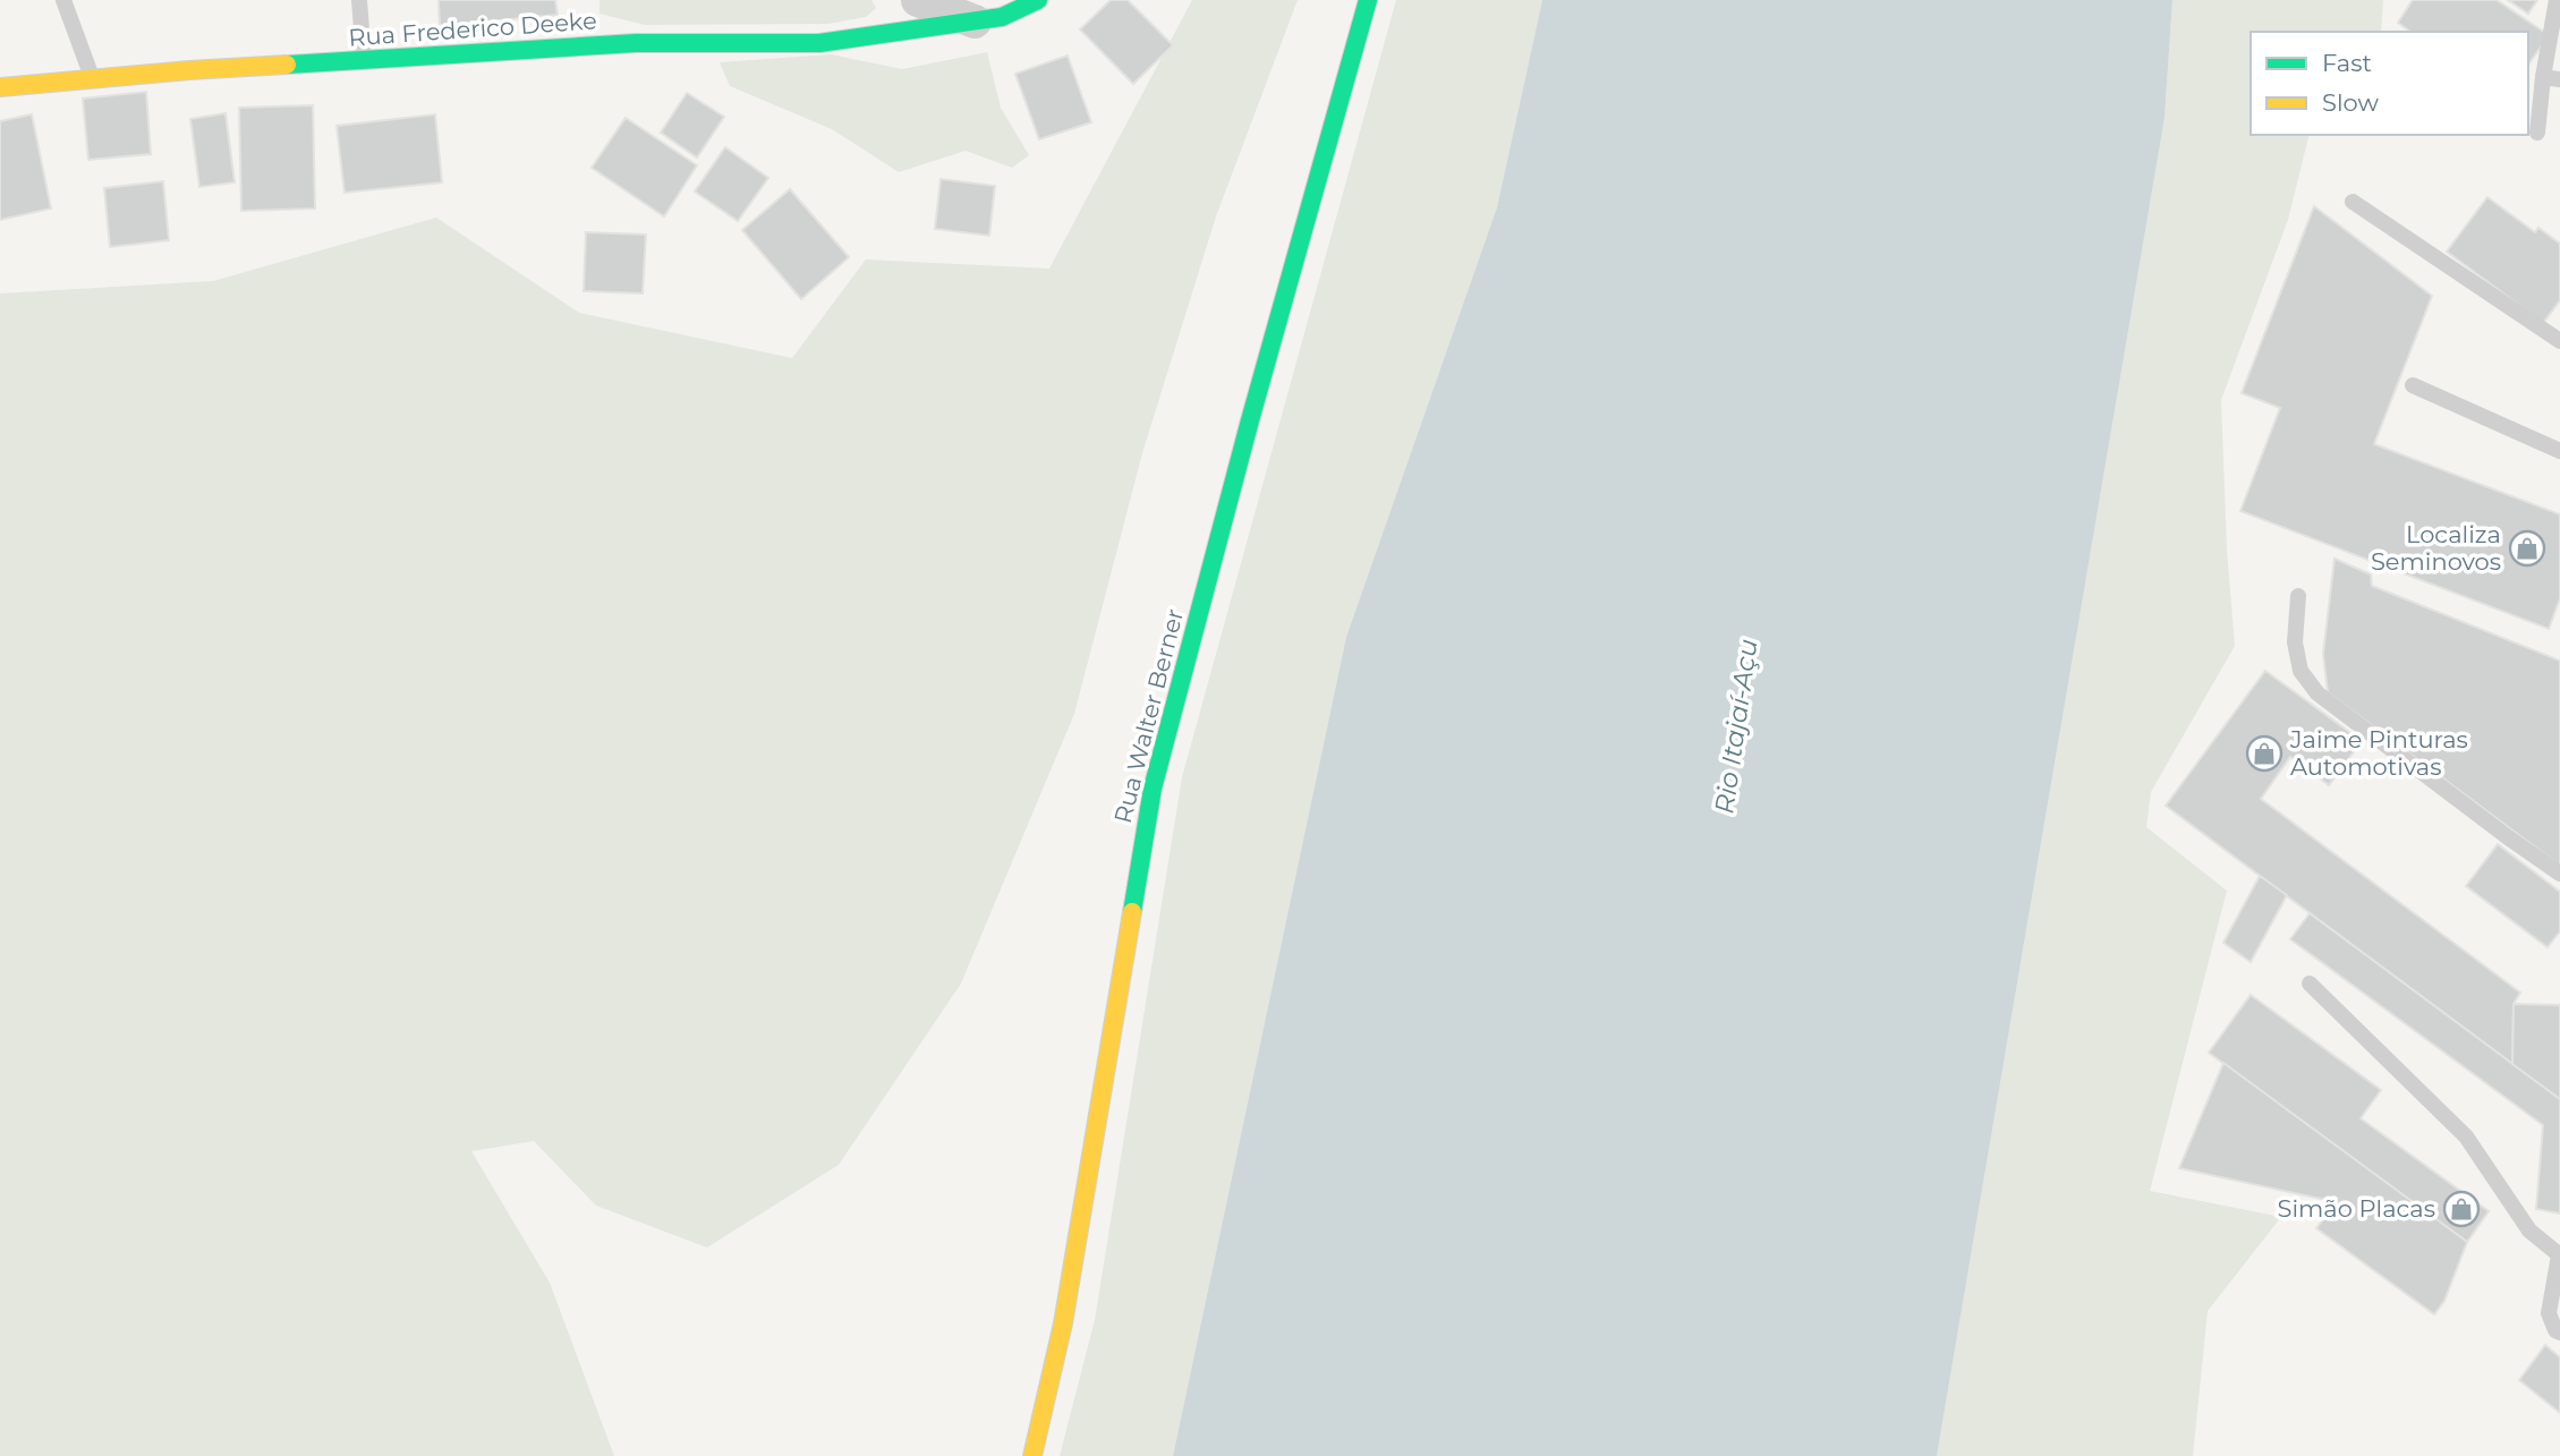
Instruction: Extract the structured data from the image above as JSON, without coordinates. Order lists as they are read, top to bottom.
{
  "streets": {
    "street": ["Rua Frederico Deeke", "Rua Walter Berner"]
  },
  "water": ["Rio Itajaí-Açu"],
  "places": {
    "shop": ["Localiza Seminovos", "Jaime Pinturas Automotivas", "Simão Placas"]
  },
  "legend": ["Fast", "Slow"]
}
